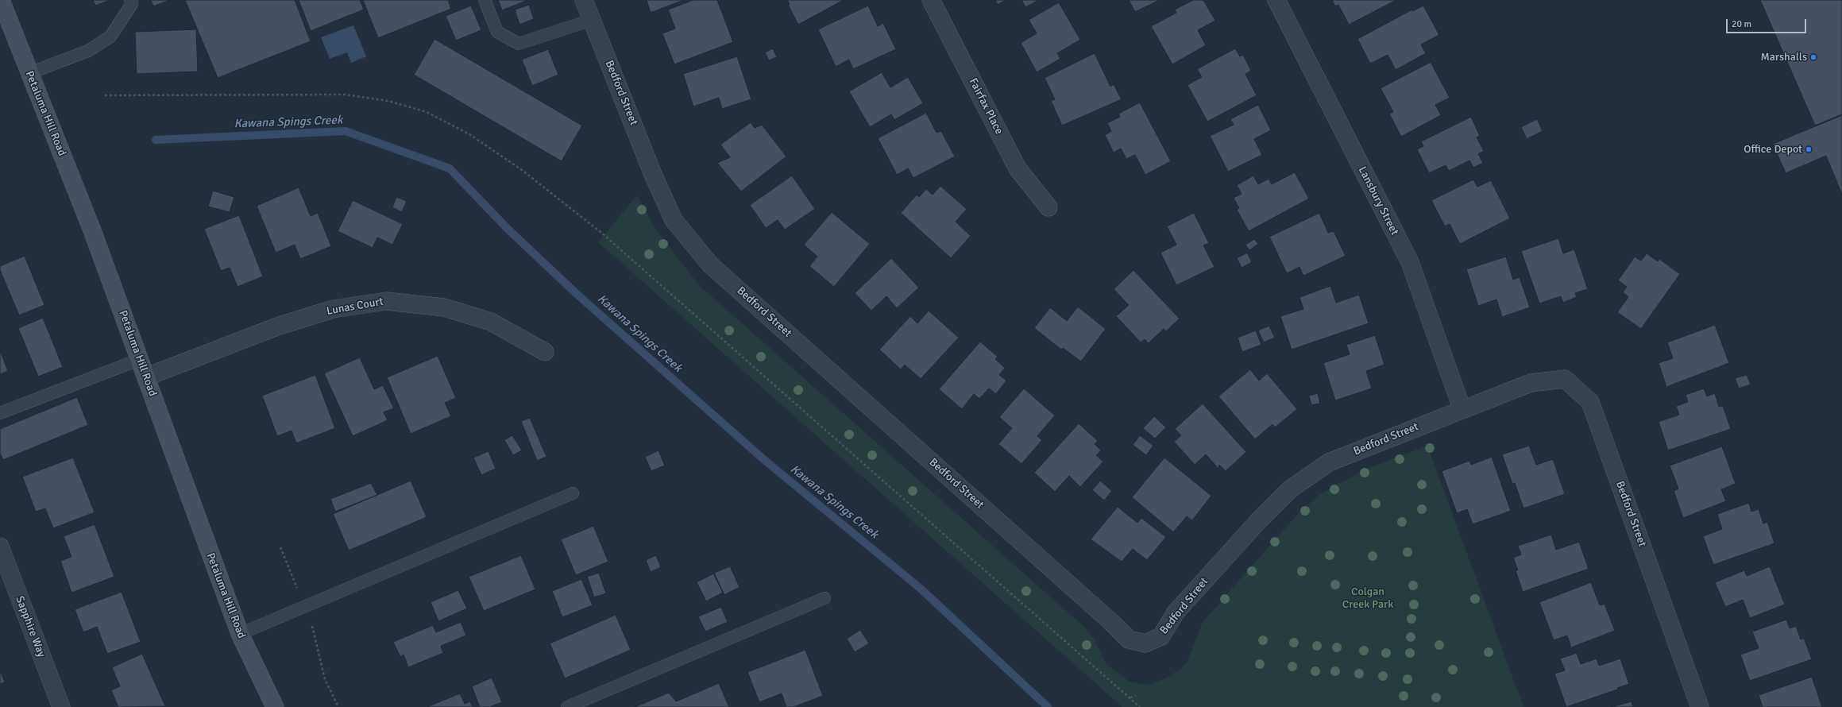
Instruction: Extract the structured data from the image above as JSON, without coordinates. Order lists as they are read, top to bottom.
{
  "streets": {
    "main road": ["Petaluma Hill Road"],
    "street": [
      "Bedford Street",
      "Fairfax Place",
      "Lansbury Street",
      "Lunas Court",
      "Sapphire Way"
    ]
  },
  "crossings": [
    ["Bedford Street", "Lansbury Street"],
    ["Petaluma Hill Road", "Lunas Court"]
  ],
  "water": ["Kawana Spings Creek"],
  "parks": ["Colgan Creek Park"],
  "places": ["Marshalls", "Office Depot"],
  "scale_bar": "20 m"
}
